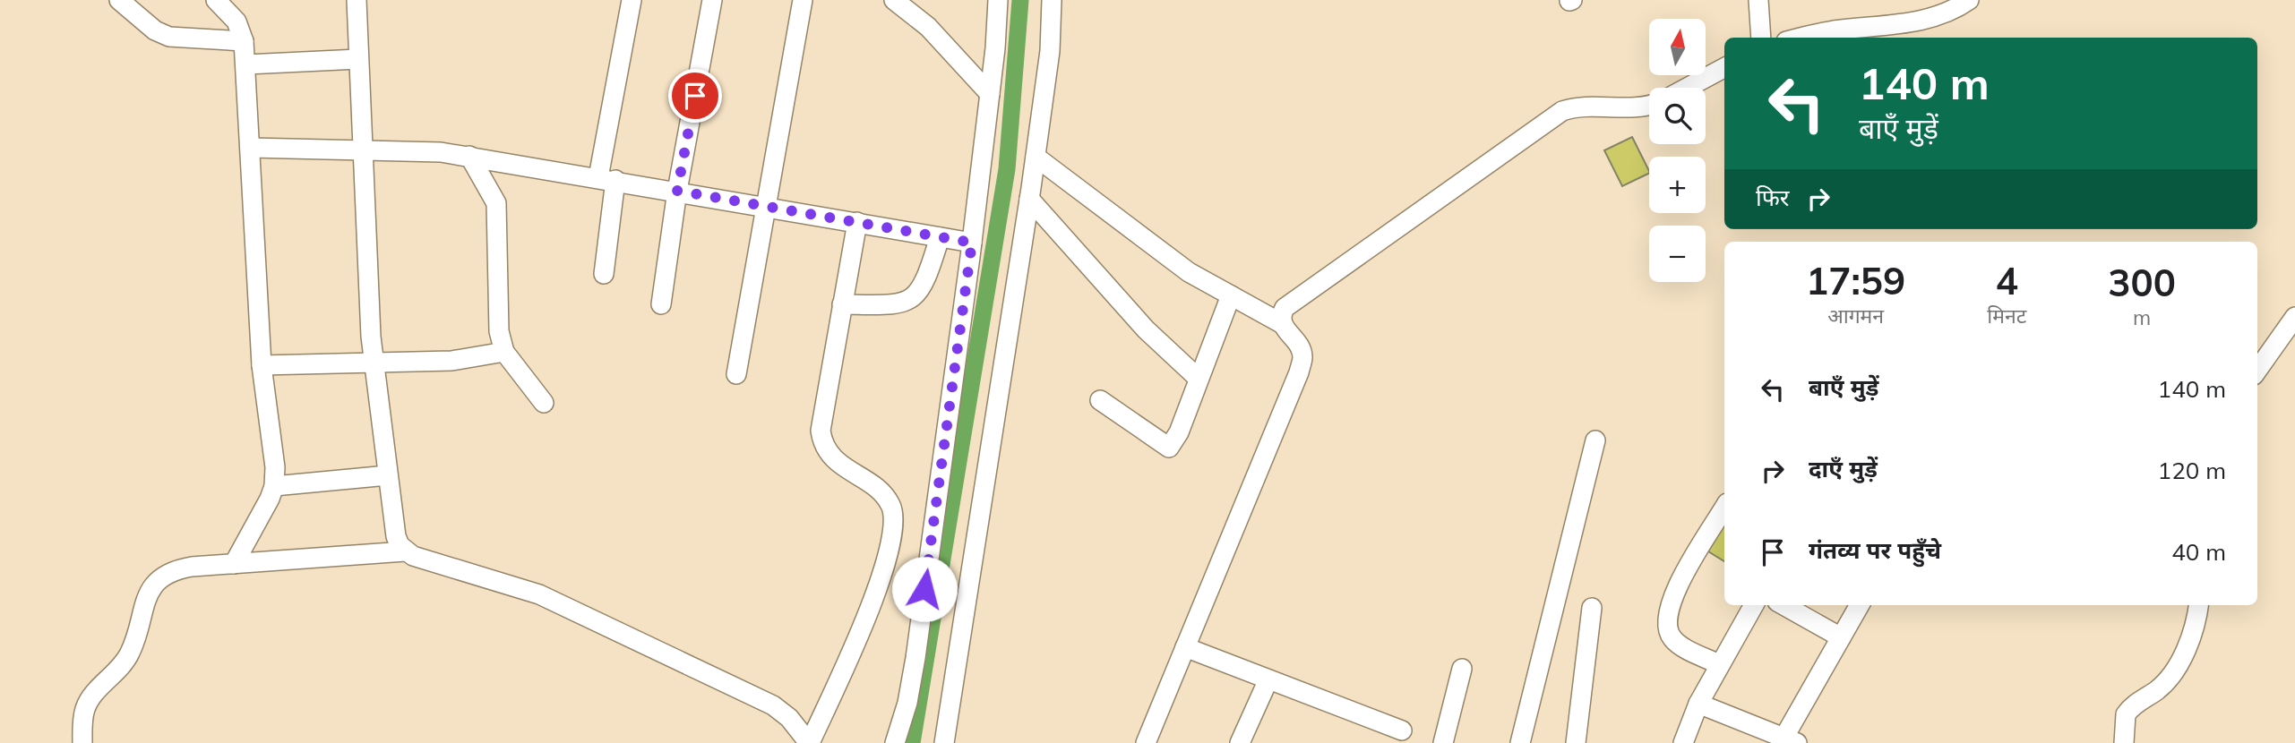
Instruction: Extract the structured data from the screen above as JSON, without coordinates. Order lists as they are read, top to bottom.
{
  "north": "top",
  "page": {
    "map_buttons": ["+", "−"],
    "turn": ["140 m", "बाएँ मुड़ें"],
    "then": "फिर",
    "eta": [
      "17:59",
      "आगमन",
      "4",
      "मिनट",
      "300",
      "m"
    ],
    "list": [
      {
        "name": "बाएँ मुड़ें",
        "value": "140 m"
      },
      {
        "name": "दाएँ मुड़ें",
        "value": "120 m"
      },
      {
        "name": "गंतव्य पर पहुँचे",
        "value": "40 m"
      }
    ]
  }
}
